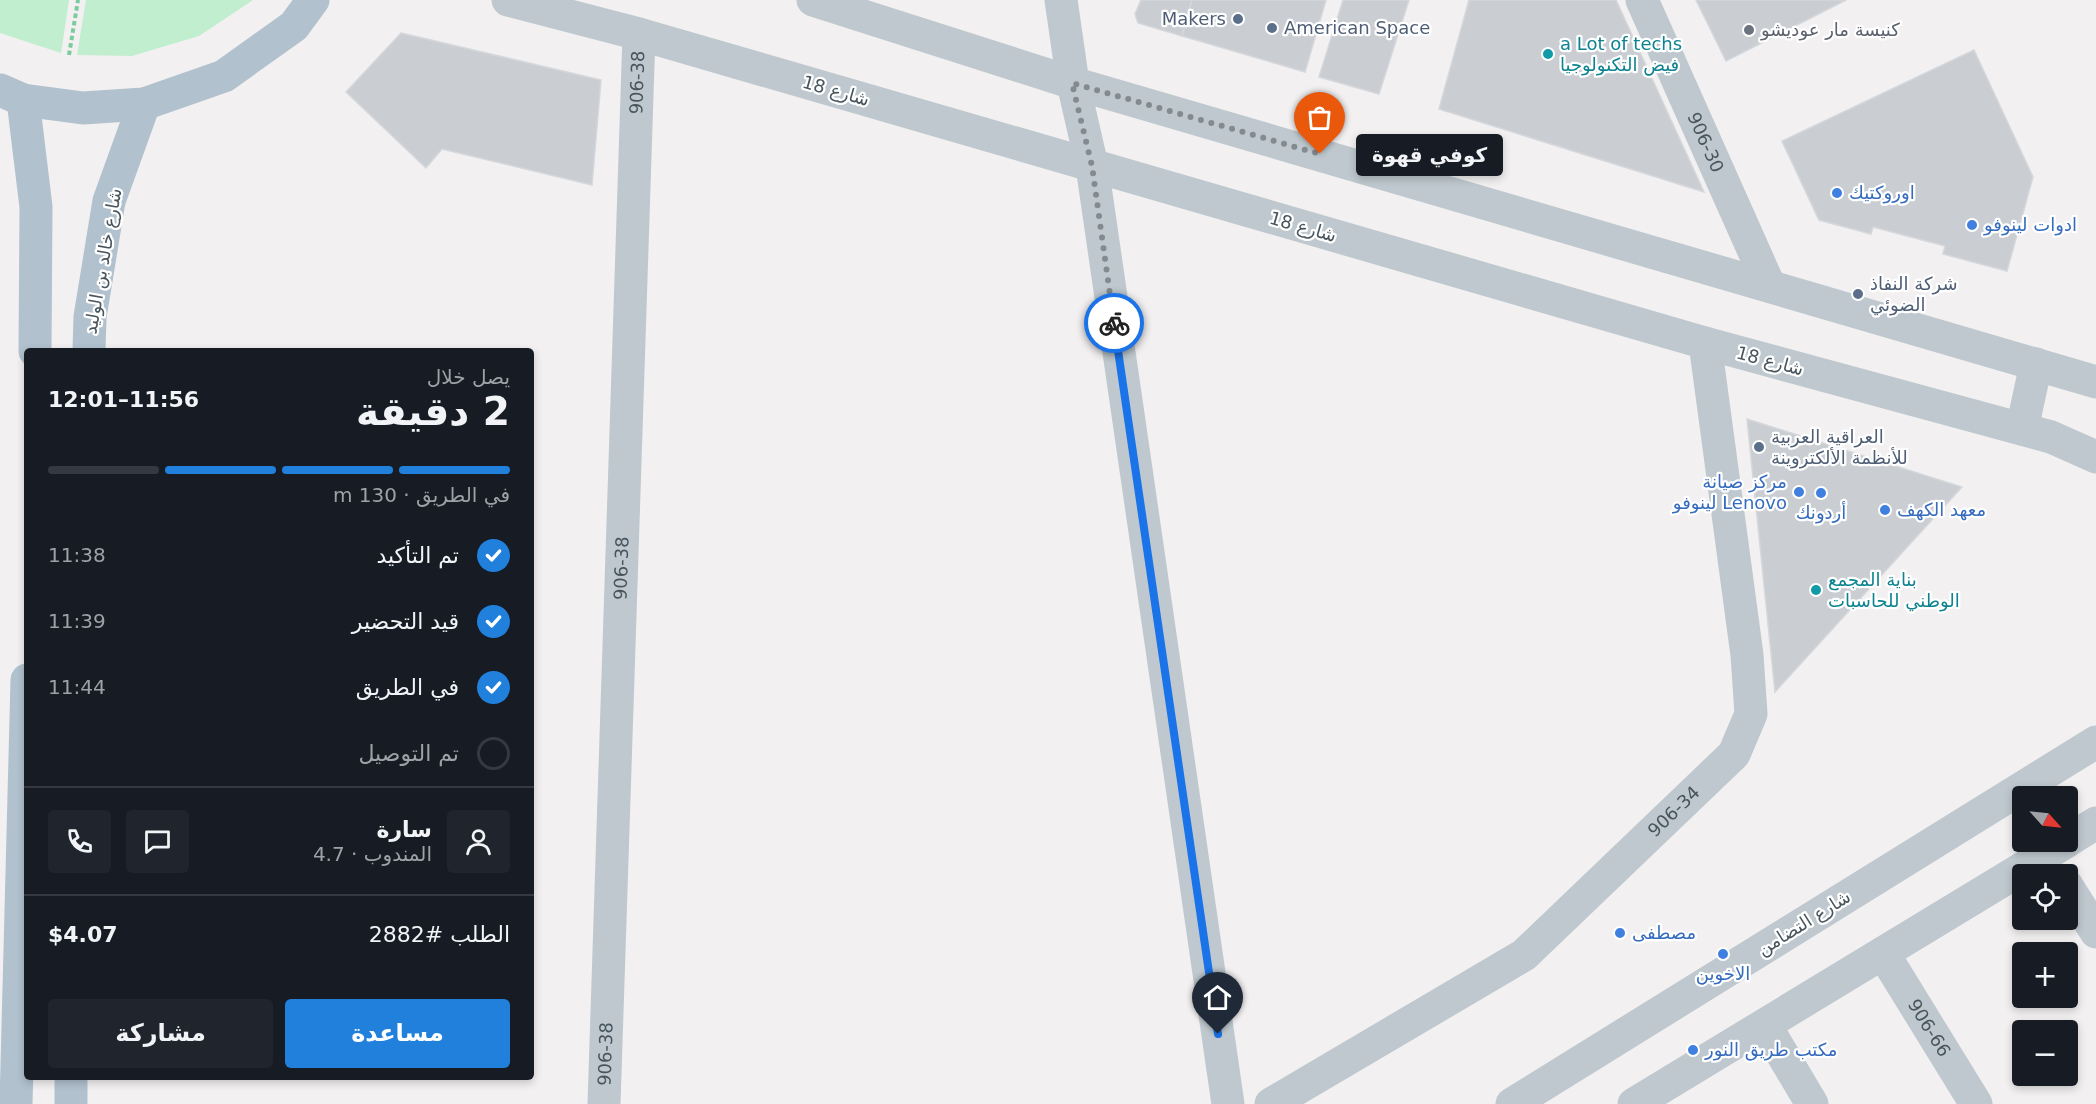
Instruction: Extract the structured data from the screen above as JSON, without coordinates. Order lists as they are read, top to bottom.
{
  "streets": {
    "main road": ["شارع خالد بن الوليد"],
    "street": [
      "906-38",
      "شارع 18",
      "906-30",
      "906-34",
      "شارع التضامن",
      "906-66"
    ]
  },
  "crossings": [
    ["906-38", "شارع 18"],
    ["شارع 18", "906-34"]
  ],
  "places": [
    "Makers",
    "American Space",
    "كنيسة مار عوديشو",
    "a Lot of techs فيض التكنولوجيا",
    "كوفي قهوة",
    "اوروكتيك",
    "ادوات لينوفو",
    "شركة النفاذ الضوئي",
    "العراقية العربية للأنظمة الألكتروينة",
    "مركز صيانة لينوفو Lenovo",
    "أردونك",
    "معهد الكهف",
    "بناية المجمع الوطني للحاسبات",
    "مصطفى",
    "الاخوين",
    "مكتب طريق النور"
  ],
  "north": "bottom right",
  "page": {
    "bubble": "كوفي قهوة",
    "heading": ["2 دقيقة", "يصل خلال", "11:56–12:01"],
    "panel": [
      "سارة",
      "المندوب · 4.7",
      "الطلب #2882",
      "$4.07"
    ],
    "bar": "في الطريق · 130 m",
    "list": [
      ["تم التأكيد", "11:38"],
      ["قيد التحضير", "11:39"],
      ["في الطريق", "11:44"],
      "تم التوصيل"
    ],
    "map_buttons": ["+", "−"],
    "buttons": ["مساعدة", "مشاركة"]
  }
}
